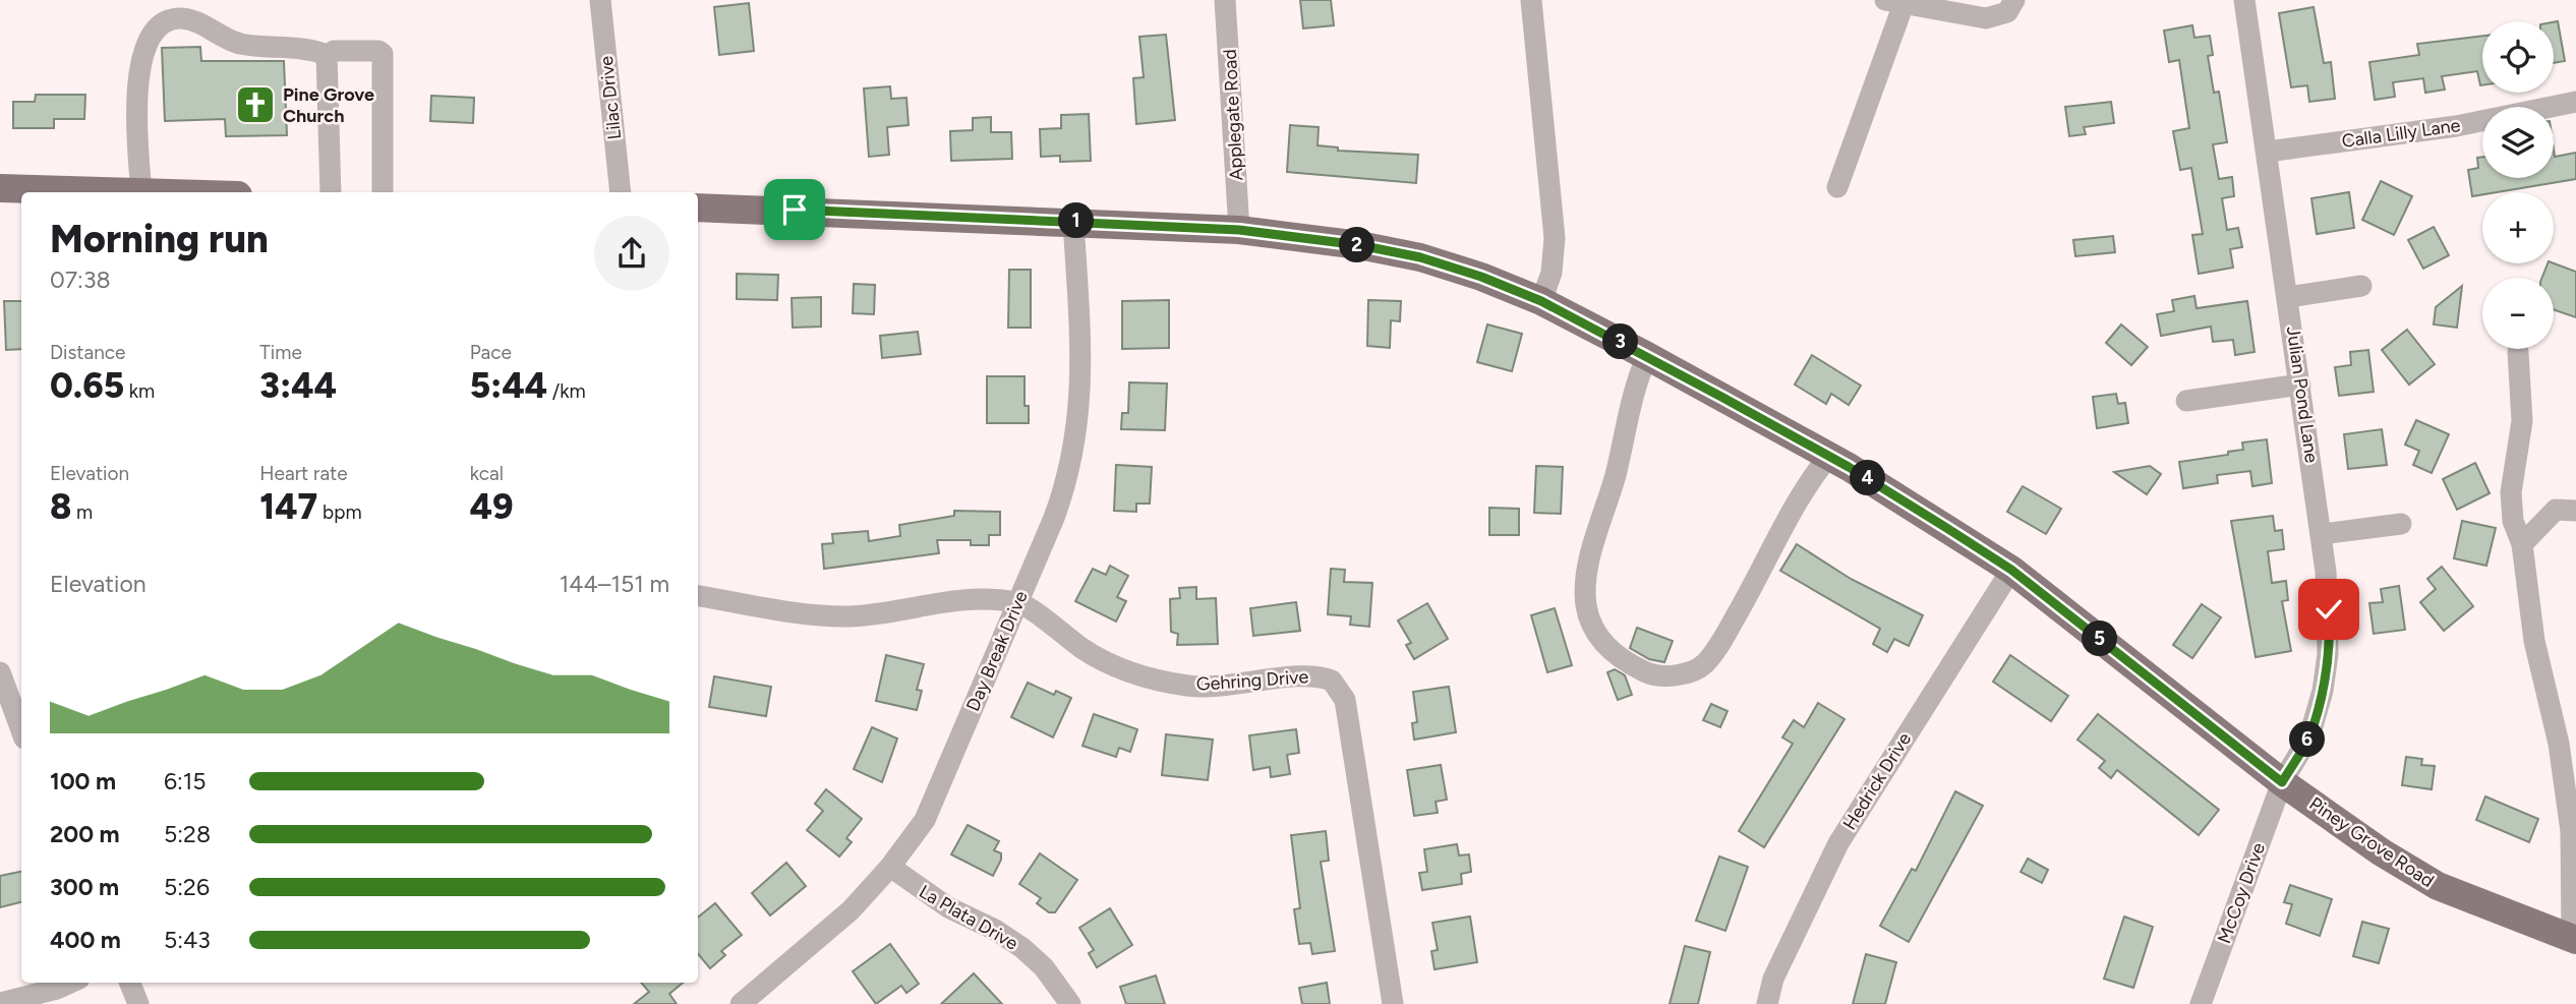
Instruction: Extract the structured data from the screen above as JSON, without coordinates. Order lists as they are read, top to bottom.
{
  "streets": {
    "main road": ["Piney Grove Road"],
    "street": [
      "Lilac Drive",
      "Applegate Road",
      "Calla Lilly Lane",
      "Julian Pond Lane",
      "Day Break Drive",
      "Gehring Drive",
      "Hedrick Drive",
      "McCoy Drive",
      "La Plata Drive"
    ]
  },
  "crossings": [
    ["Applegate Road", "Piney Grove Road"],
    ["Calla Lilly Lane", "Julian Pond Lane"],
    ["Julian Pond Lane", "Piney Grove Road"],
    ["Julian Pond Lane", "McCoy Drive"],
    ["Day Break Drive", "Gehring Drive"],
    ["Day Break Drive", "Piney Grove Road"],
    ["Day Break Drive", "La Plata Drive"],
    ["Hedrick Drive", "Piney Grove Road"],
    ["Piney Grove Road", "McCoy Drive"]
  ],
  "places": {
    "church": ["Pine Grove Church"]
  },
  "page": {
    "map_buttons": ["+", "−"],
    "heading": ["Morning run", "07:38"],
    "pins": [
      "1",
      "2",
      "3",
      "4",
      "5",
      "6"
    ],
    "stats": [
      ["Distance", "0.65 km"],
      ["Time", "3:44"],
      ["Pace", "5:44 /km"],
      ["Elevation", "8 m"],
      ["Heart rate", "147 bpm"],
      ["kcal", "49"]
    ],
    "chart": ["Elevation", "144–151 m"],
    "list": [
      {
        "name": "100 m",
        "note": "6:15"
      },
      {
        "name": "200 m",
        "note": "5:28"
      },
      {
        "name": "300 m",
        "note": "5:26"
      },
      {
        "name": "400 m",
        "note": "5:43"
      }
    ]
  }
}
